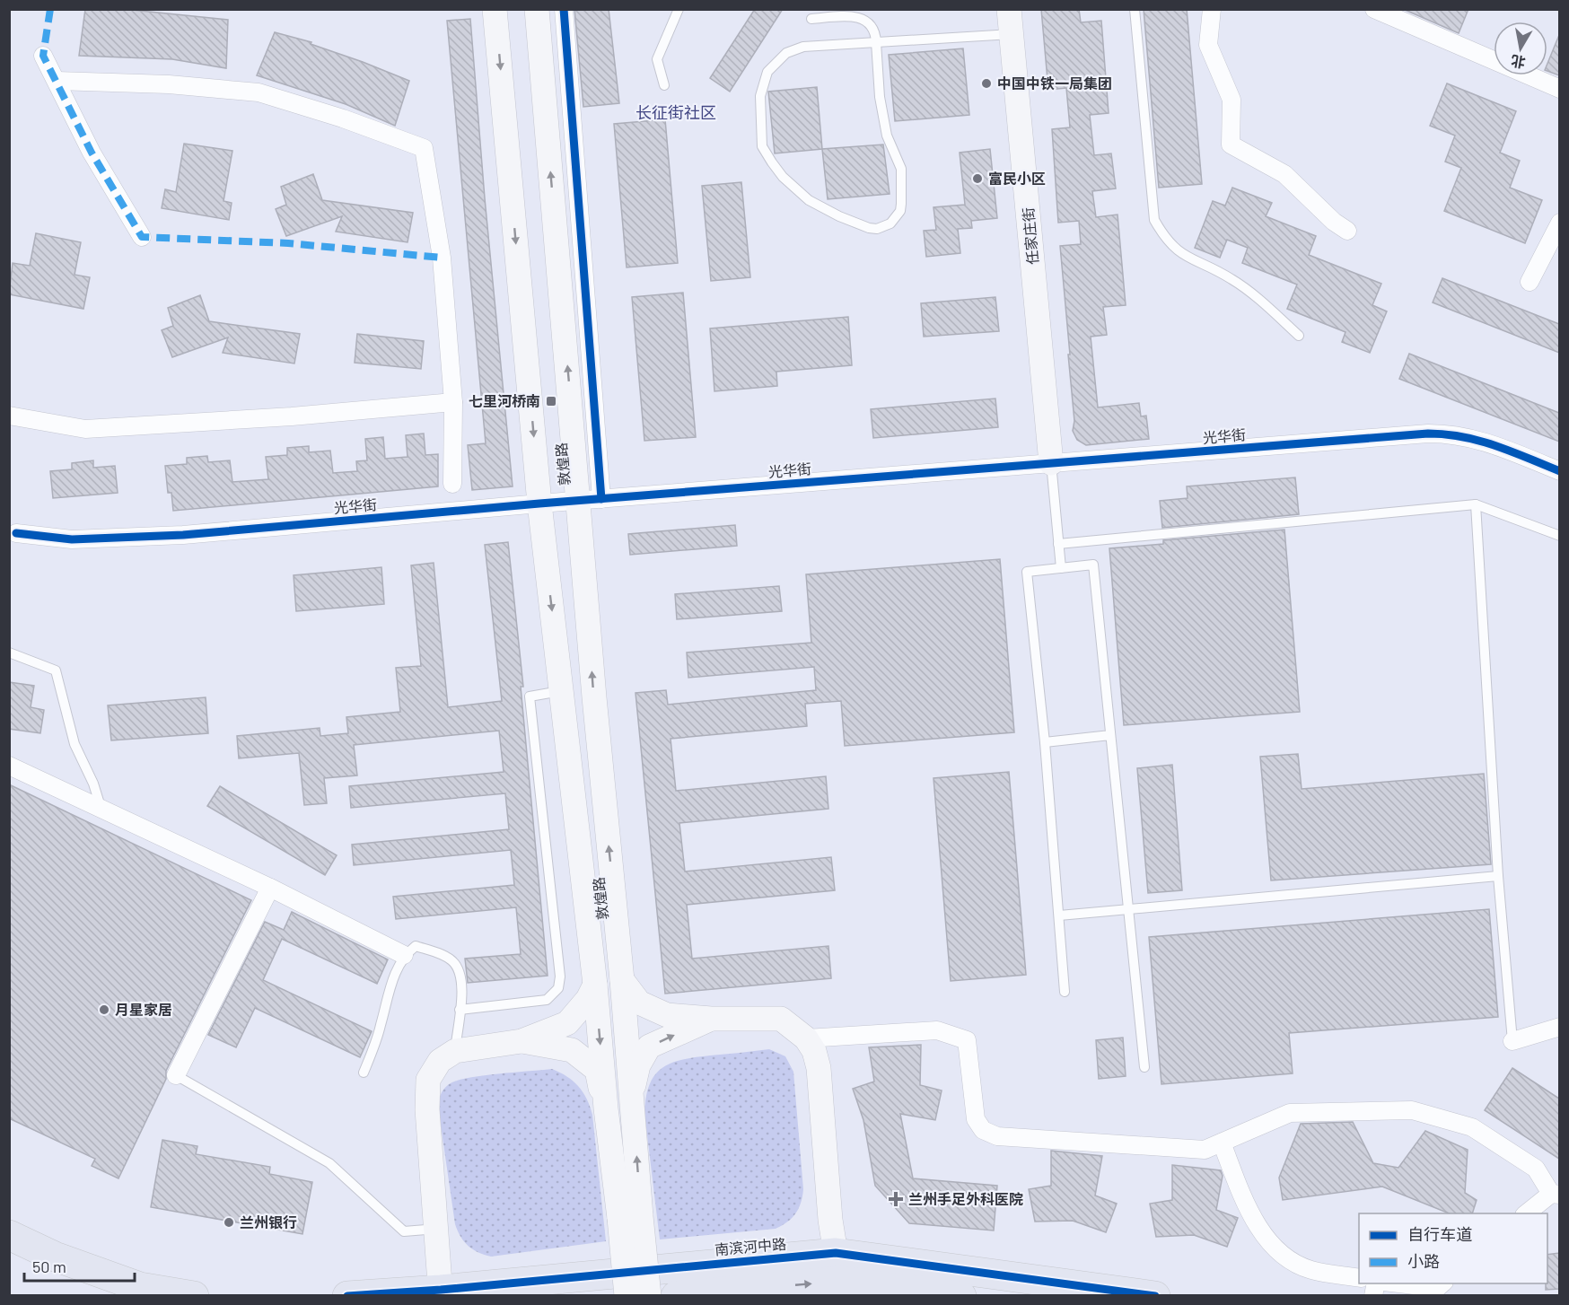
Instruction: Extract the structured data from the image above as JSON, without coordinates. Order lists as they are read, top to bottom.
{
  "streets": {
    "highway": ["南滨河中路"],
    "main road": ["任家庄街", "敦煌路"],
    "street": ["光华街"]
  },
  "crossings": [
    ["任家庄街", "光华街"],
    ["光华街", "敦煌路"]
  ],
  "districts": ["长征街社区"],
  "places": {
    "other": [
      "中国中铁一局集团",
      "富民小区",
      "月星家居",
      "兰州银行"
    ],
    "transit": ["七里河桥南"],
    "health": ["兰州手足外科医院"]
  },
  "legend": ["自行车道", "小路"],
  "scale_bar": "50 m",
  "north": "bottom"
}
